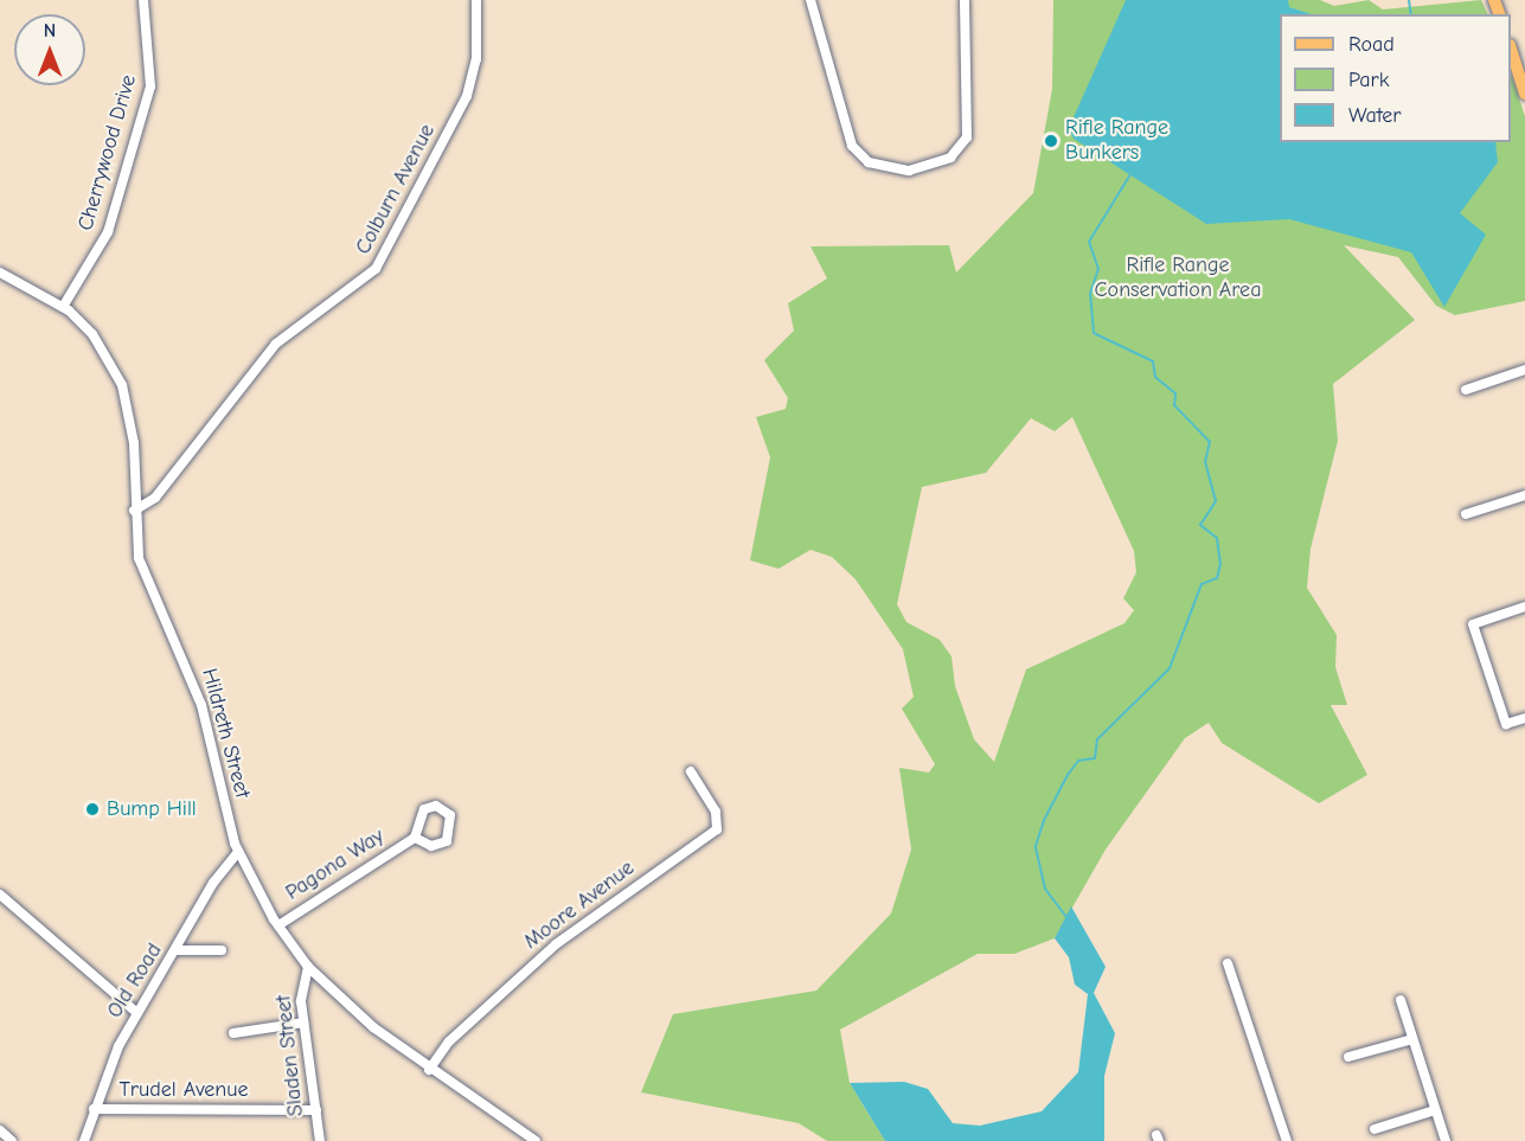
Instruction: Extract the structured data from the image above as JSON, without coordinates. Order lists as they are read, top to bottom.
{
  "streets": {
    "street": [
      "Cherrywood Drive",
      "Colburn Avenue",
      "Hildreth Street",
      "Pagona Way",
      "Moore Avenue",
      "Old Road",
      "Sladen Street",
      "Trudel Avenue"
    ]
  },
  "crossings": [
    ["Cherrywood Drive", "Hildreth Street"],
    ["Colburn Avenue", "Hildreth Street"],
    ["Hildreth Street", "Pagona Way"],
    ["Hildreth Street", "Moore Avenue"],
    ["Hildreth Street", "Old Road"],
    ["Hildreth Street", "Sladen Street"],
    ["Old Road", "Trudel Avenue"],
    ["Sladen Street", "Trudel Avenue"]
  ],
  "parks": ["Rifle Range Conservation Area"],
  "places": ["Rifle Range Bunkers", "Bump Hill"],
  "legend": ["Road", "Park", "Water"],
  "north": "top"
}
